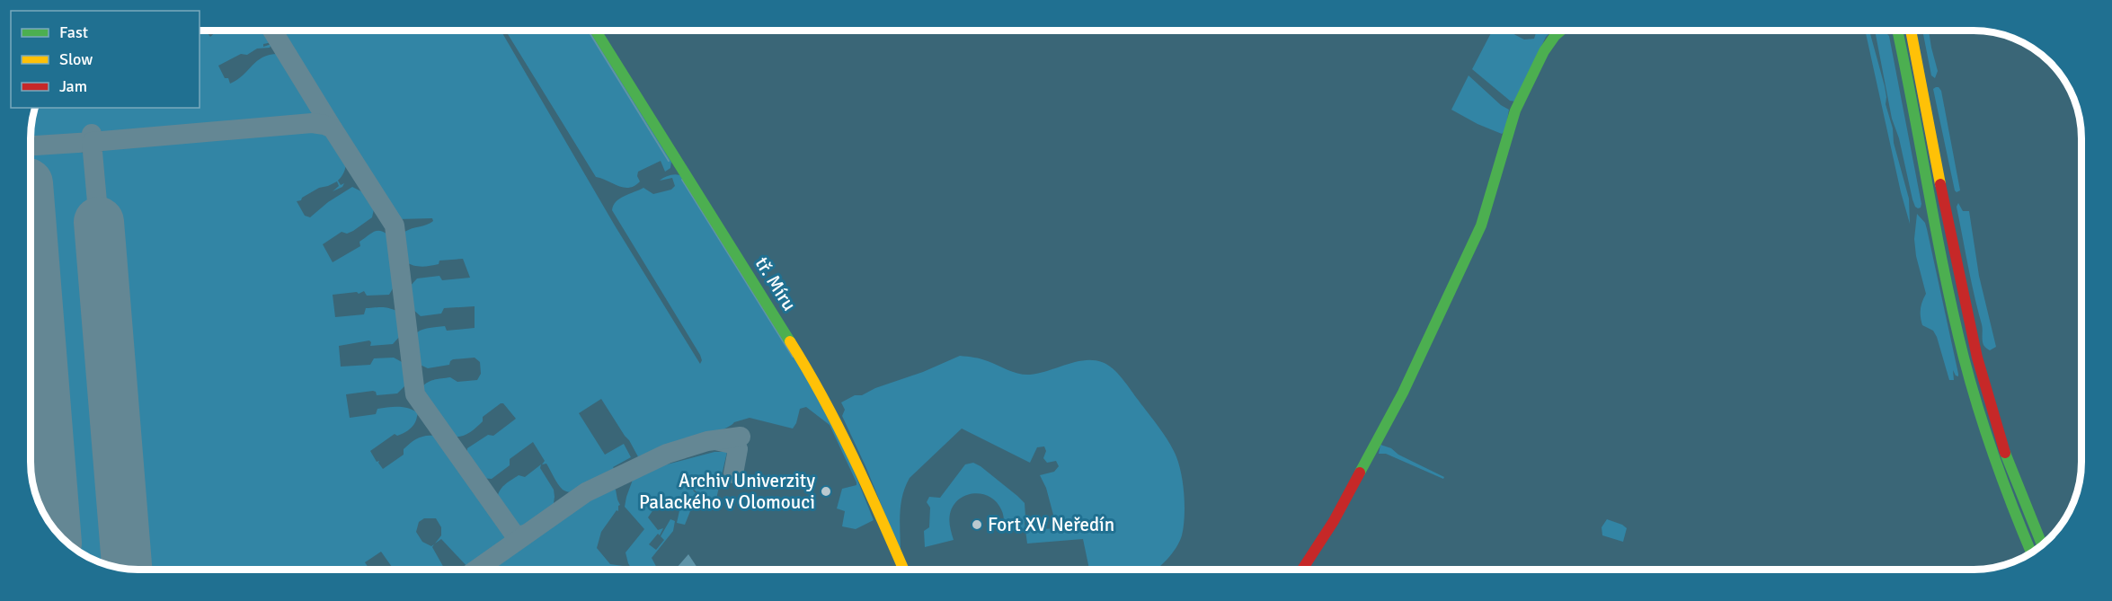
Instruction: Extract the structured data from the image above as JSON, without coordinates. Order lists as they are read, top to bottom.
{
  "streets": {
    "main road": ["tř. Míru"]
  },
  "places": ["Archiv Univerzity Palackého v Olomouci", "Fort XV Neředín"],
  "legend": ["Fast", "Slow", "Jam"]
}
